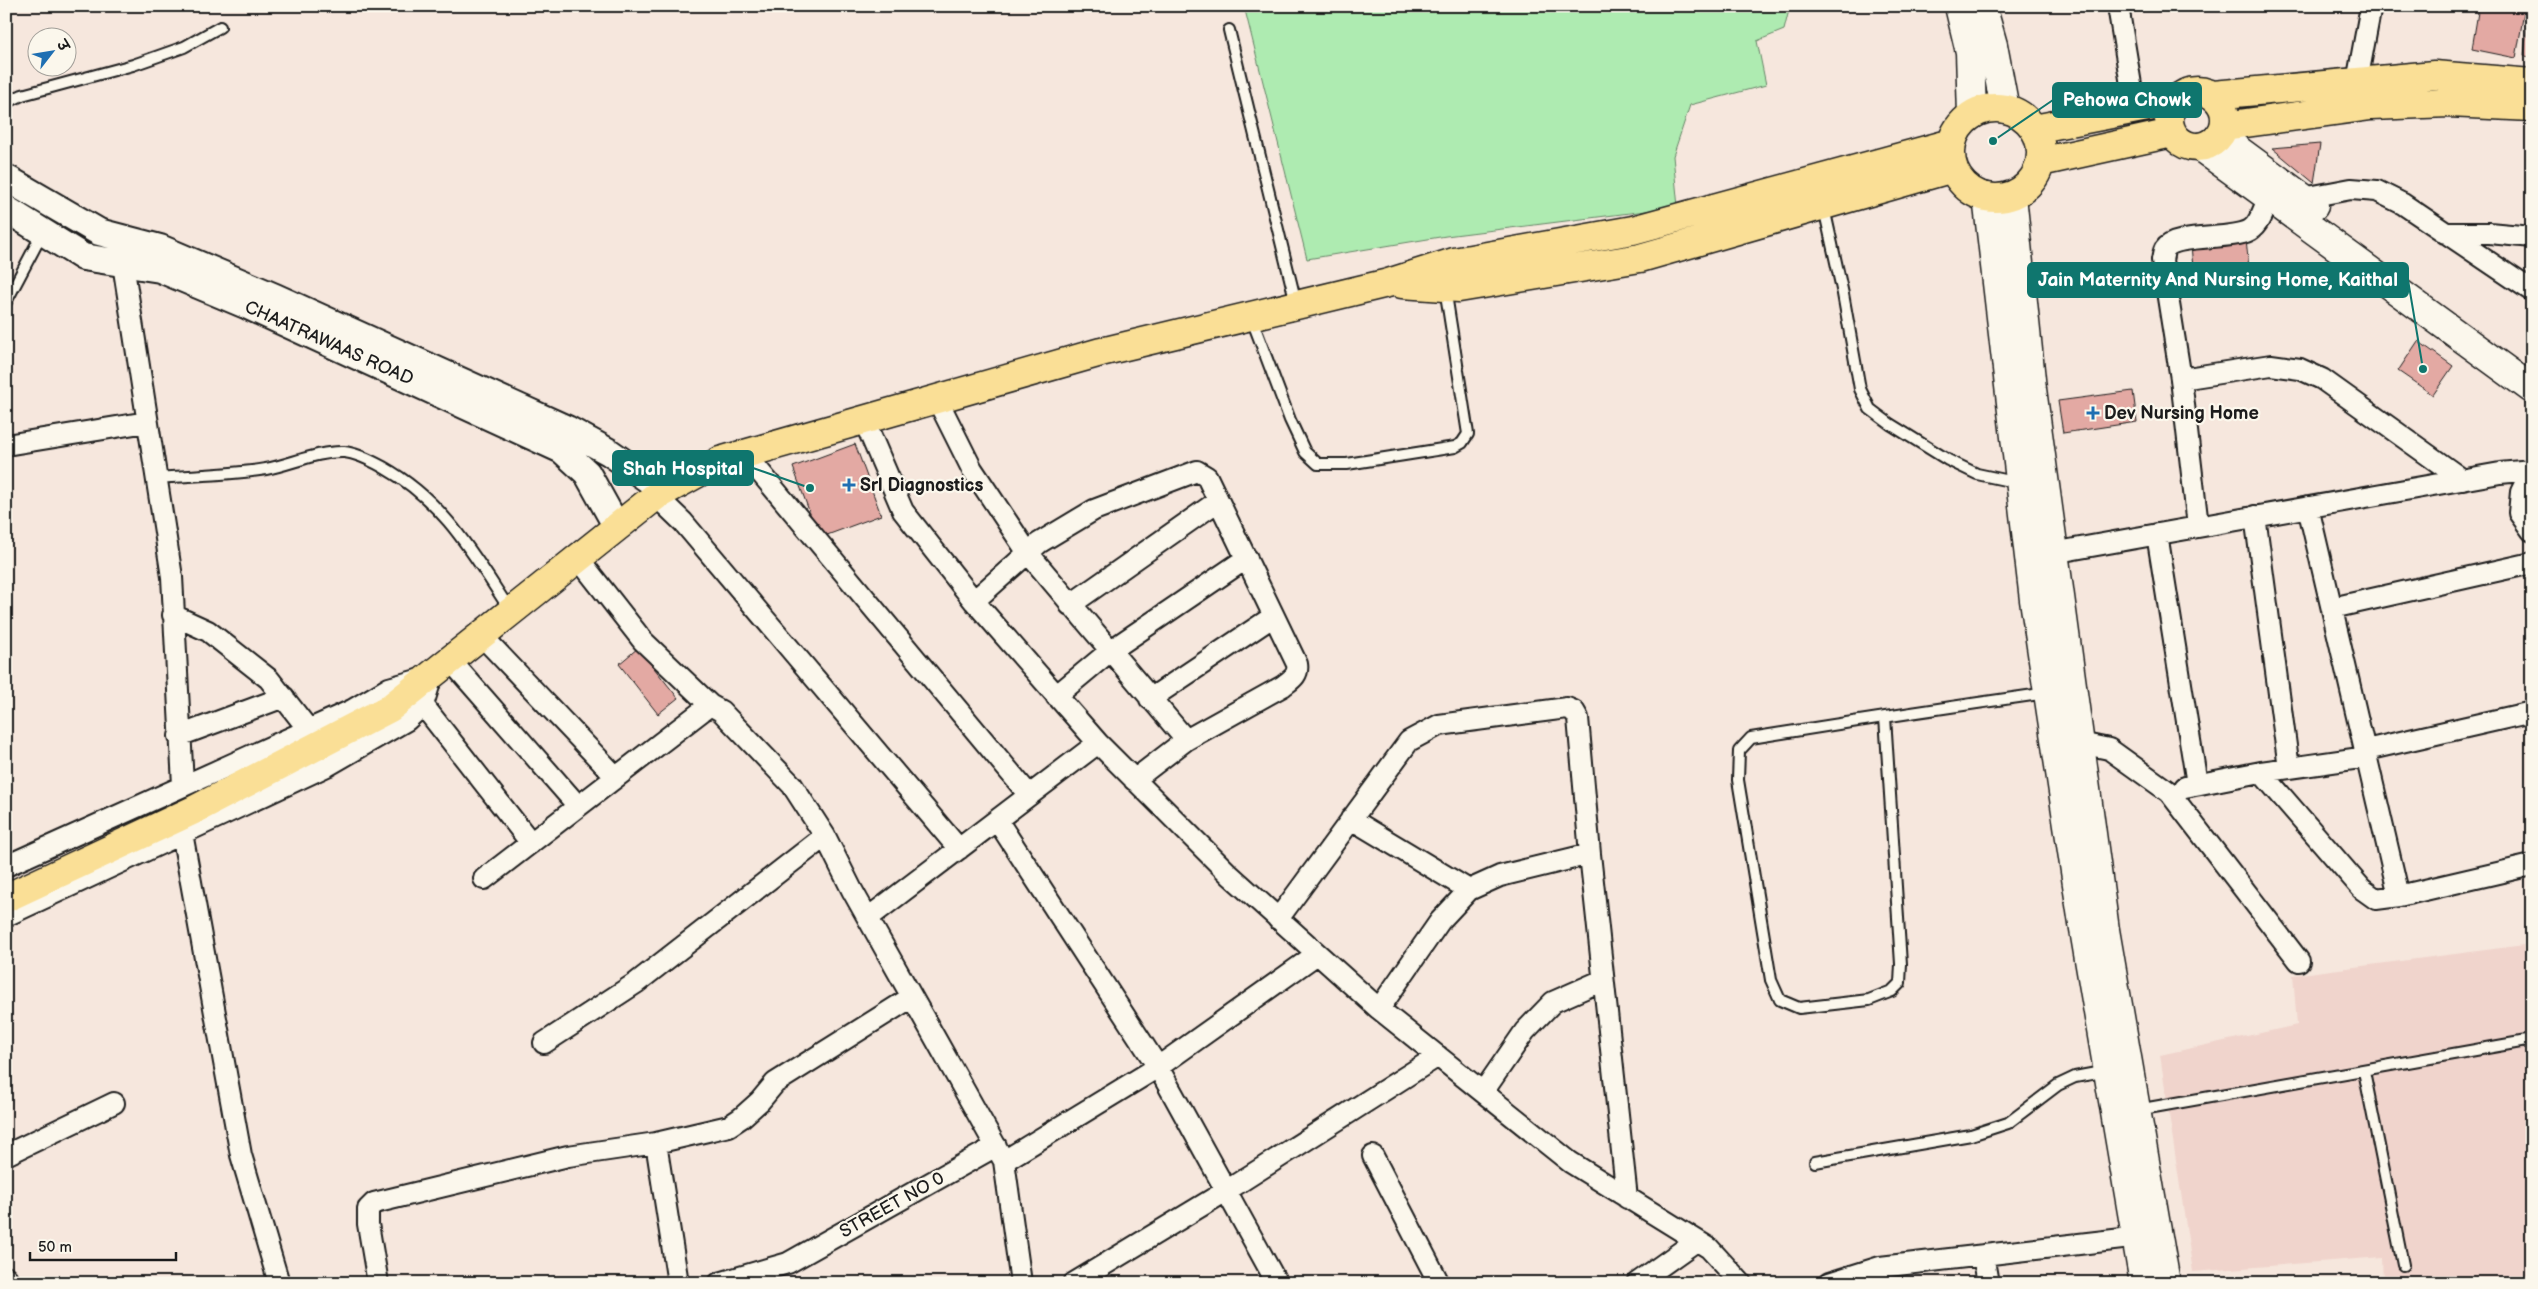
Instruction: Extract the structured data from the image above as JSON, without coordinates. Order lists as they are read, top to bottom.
{
  "streets": {
    "street": ["CHAATRAWAAS ROAD", "STREET NO 0"]
  },
  "places": {
    "other": ["Pehowa Chowk", "Jain Maternity And Nursing Home, Kaithal", "Shah Hospital"],
    "health": ["Dev Nursing Home", "Srl Diagnostics"]
  },
  "scale_bar": "50 m",
  "north": "top right"
}
